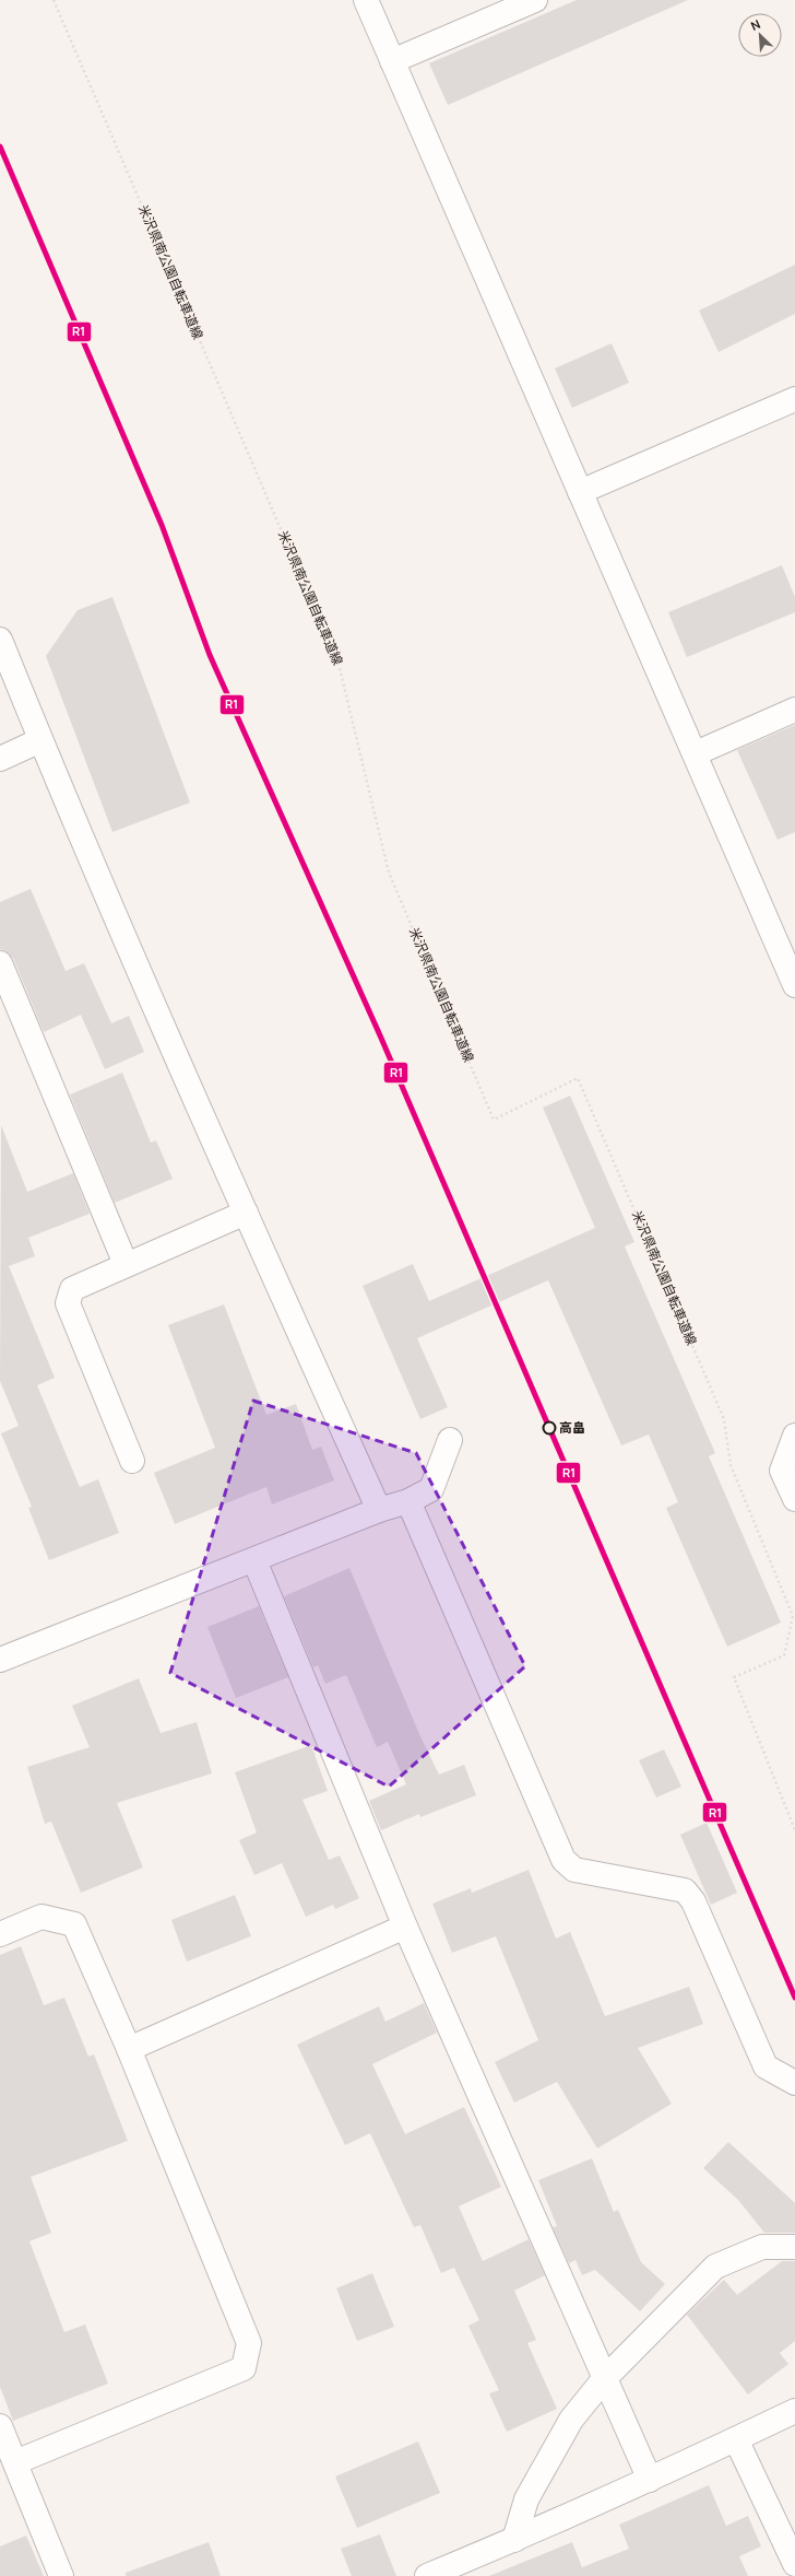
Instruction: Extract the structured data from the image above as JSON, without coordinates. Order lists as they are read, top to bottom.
{
  "streets": {
    "path": ["米沢県南公園自転車道線"]
  },
  "places": ["高畠"],
  "lines": ["transit line R1"],
  "north": "top left"
}
